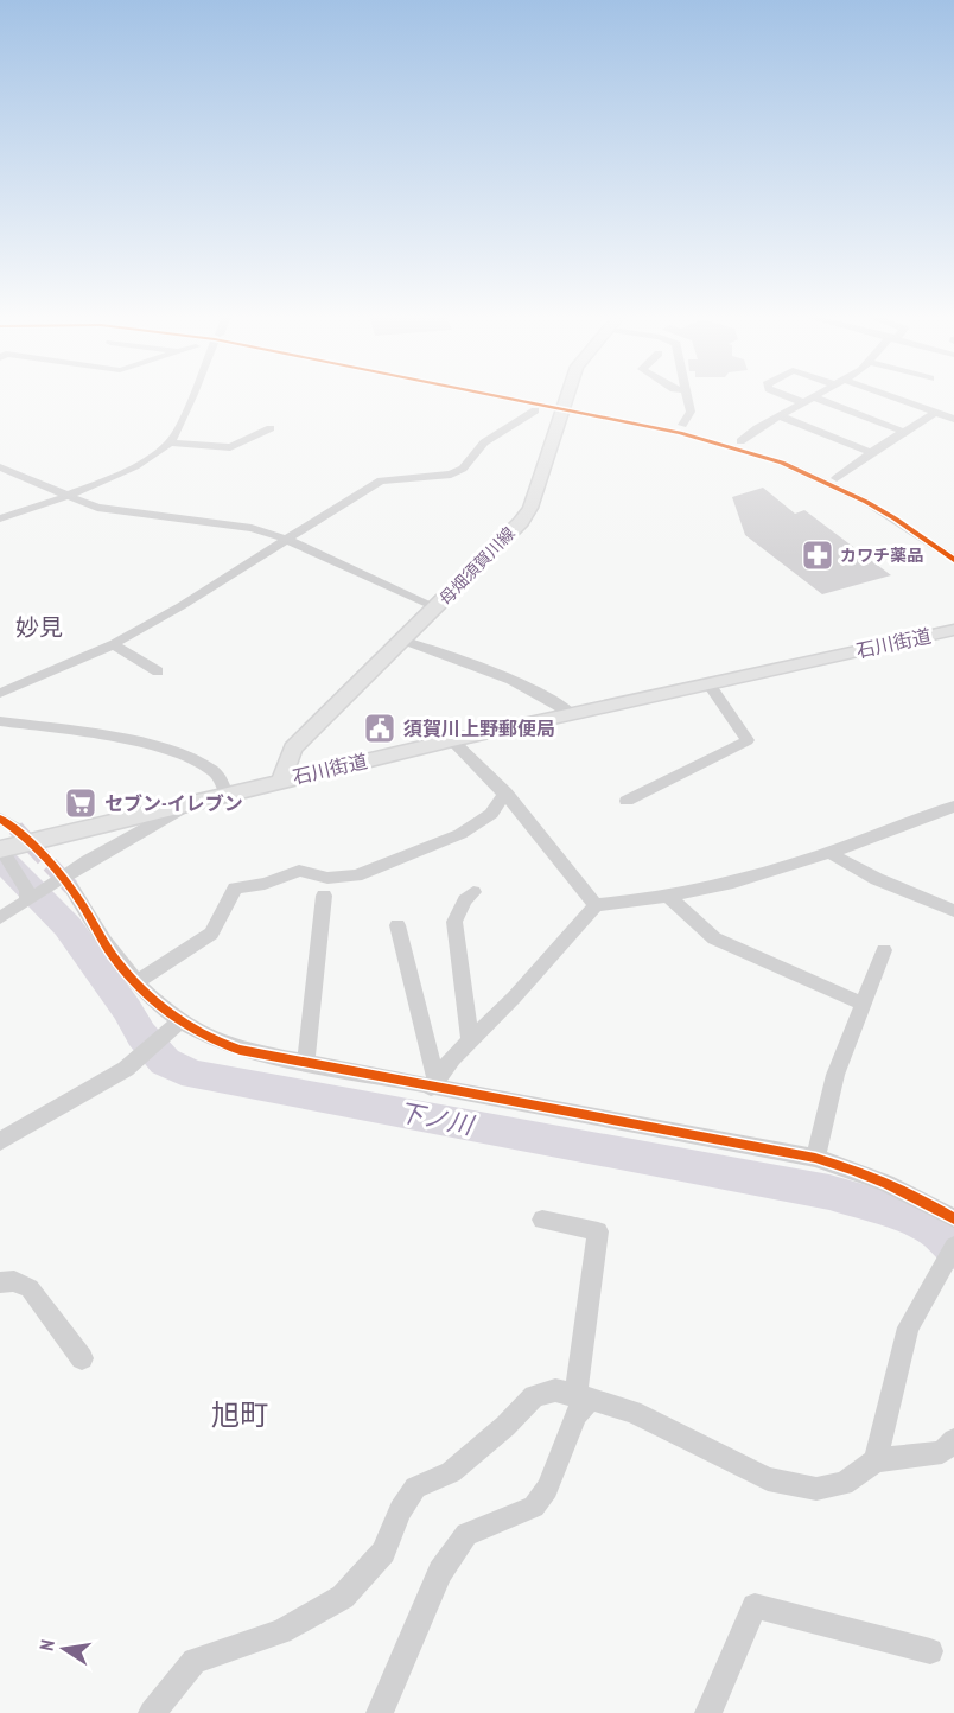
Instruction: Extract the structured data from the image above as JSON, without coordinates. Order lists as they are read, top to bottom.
{
  "streets": {
    "main road": ["母畑須賀川線", "石川街道"]
  },
  "crossings": [
    ["母畑須賀川線", "石川街道"]
  ],
  "districts": ["妙見", "旭町"],
  "water": ["下ノ川"],
  "places": {
    "pharmacy": ["カワチ薬品"],
    "public building": ["須賀川上野郵便局"],
    "supermarket": ["セブン-イレブン"]
  },
  "north": "left"
}
